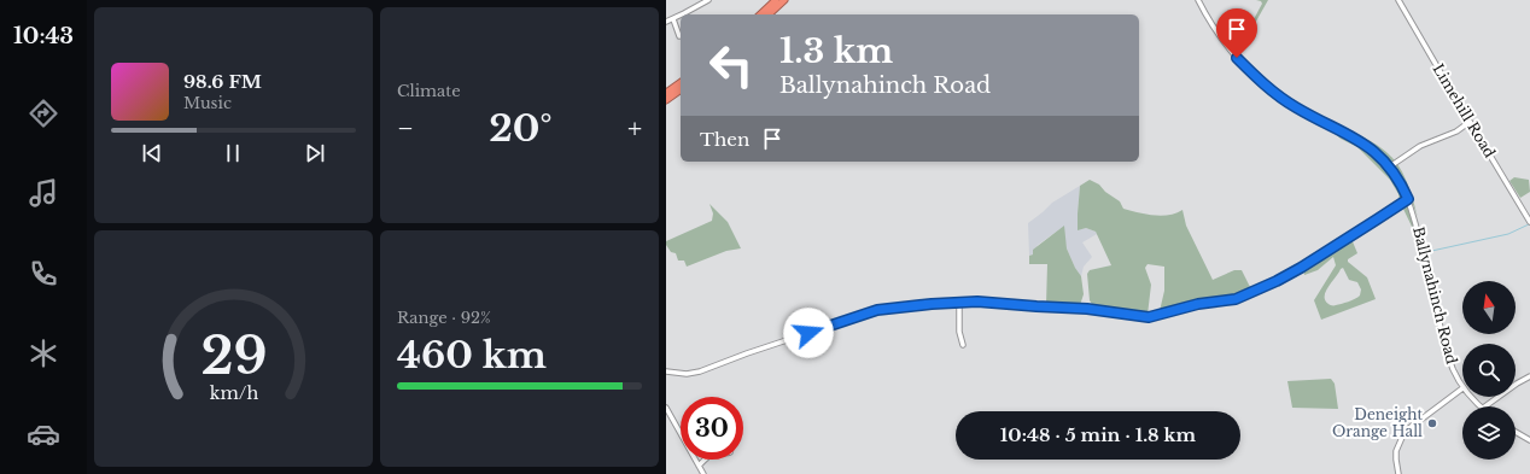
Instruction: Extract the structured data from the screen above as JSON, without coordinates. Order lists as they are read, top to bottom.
{
  "streets": {
    "street": ["Limehill Road", "Ballynahinch Road"]
  },
  "places": ["Deneight Orange Hall"],
  "north": "top",
  "page": {
    "tabs": "10:43",
    "tile": [
      "Climate",
      ["Range · 92%", "460 km"]
    ],
    "turn": ["1.3 km", "Ballynahinch Road"],
    "song": ["98.6 FM", "Music"],
    "heat": ["−", "20°", "+"],
    "then": "Then",
    "limit": "30",
    "trip": "10:48 · 5 min · 1.8 km",
    "gauge": ["29", "km/h"]
  }
}
